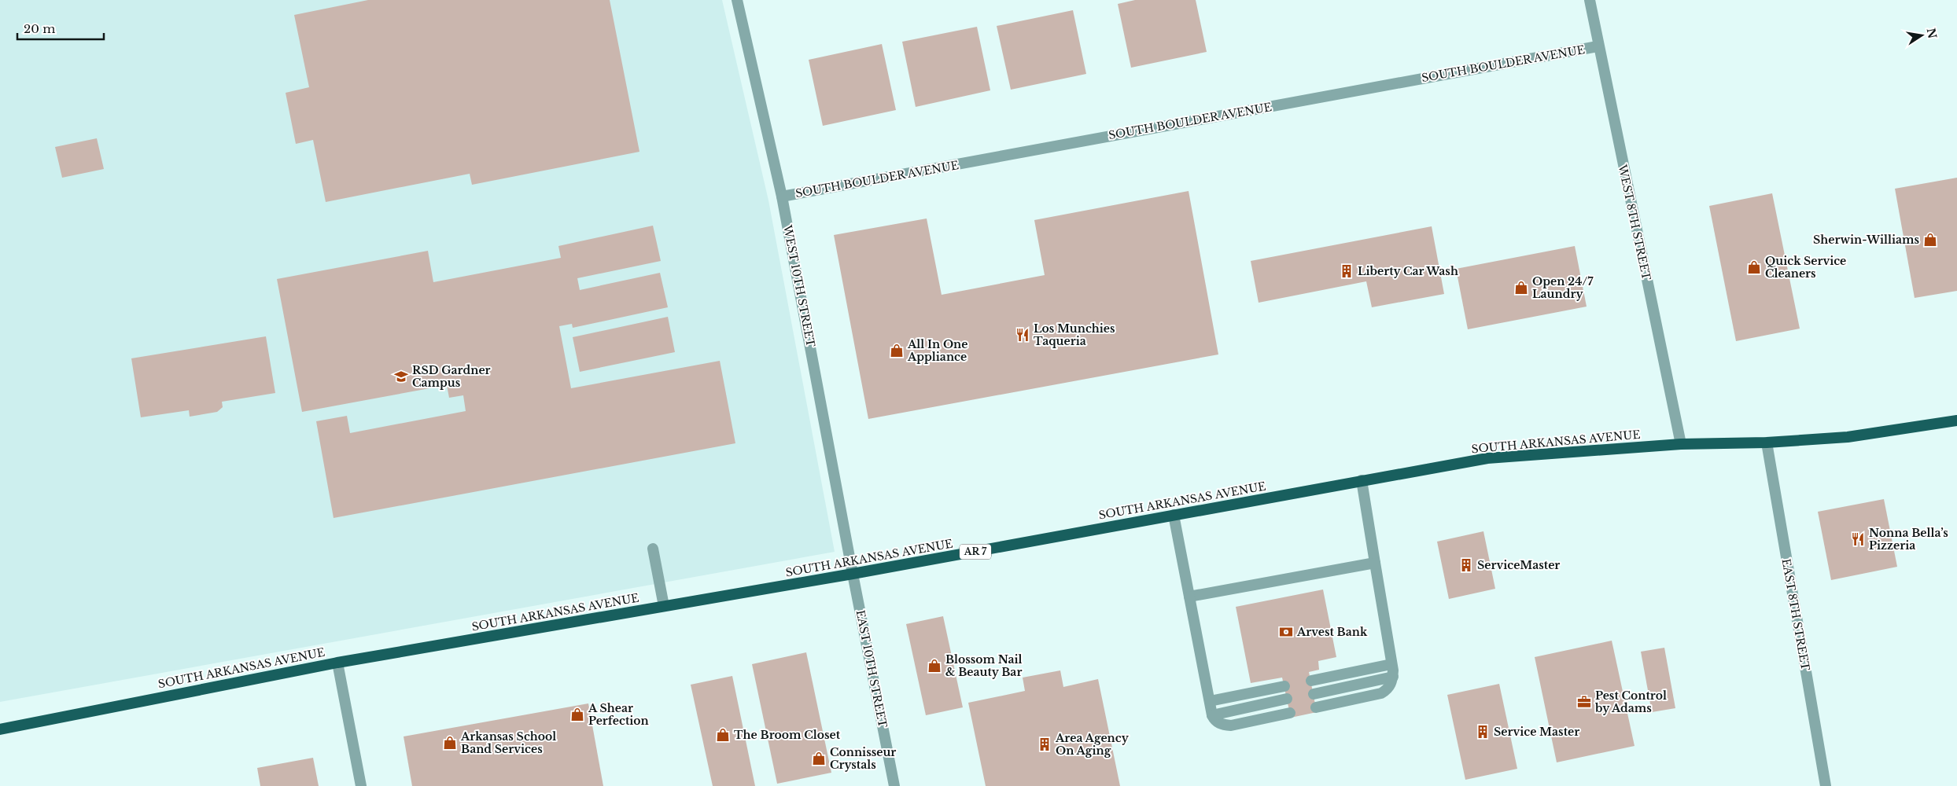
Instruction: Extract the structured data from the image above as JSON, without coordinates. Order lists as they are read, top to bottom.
{
  "streets": {
    "highway": ["SOUTH ARKANSAS AVENUE", "AR 7"],
    "street": [
      "SOUTH BOULDER AVENUE",
      "WEST 8TH STREET",
      "WEST 10TH STREET",
      "EAST 8TH STREET",
      "EAST 10TH STREET"
    ]
  },
  "crossings": [
    ["SOUTH BOULDER AVENUE", "WEST 8TH STREET"],
    ["SOUTH BOULDER AVENUE", "WEST 10TH STREET"],
    ["WEST 8TH STREET", "SOUTH ARKANSAS AVENUE"],
    ["WEST 10TH STREET", "SOUTH ARKANSAS AVENUE"],
    ["WEST 10TH STREET", "EAST 10TH STREET"],
    ["SOUTH ARKANSAS AVENUE", "EAST 8TH STREET"],
    ["SOUTH ARKANSAS AVENUE", "EAST 10TH STREET"]
  ],
  "places": {
    "shop": [
      "Sherwin-Williams",
      "Quick Service Cleaners",
      "Open 24/7 Laundry",
      "All In One Appliance",
      "Blossom Nail & Beauty Bar",
      "A Shear Perfection",
      "The Broom Closet",
      "Arkansas School Band Services",
      "Connisseur Crystals"
    ],
    "building": [
      "Liberty Car Wash",
      "ServiceMaster",
      "Service Master",
      "Area Agency On Aging"
    ],
    "restaurant": ["Los Munchies Taqueria", "Nonna Bella’s Pizzeria"],
    "school or university": ["RSD Gardner Campus"],
    "bank": ["Arvest Bank"],
    "office": ["Pest Control by Adams"]
  },
  "scale_bar": "20 m",
  "north": "right"
}
